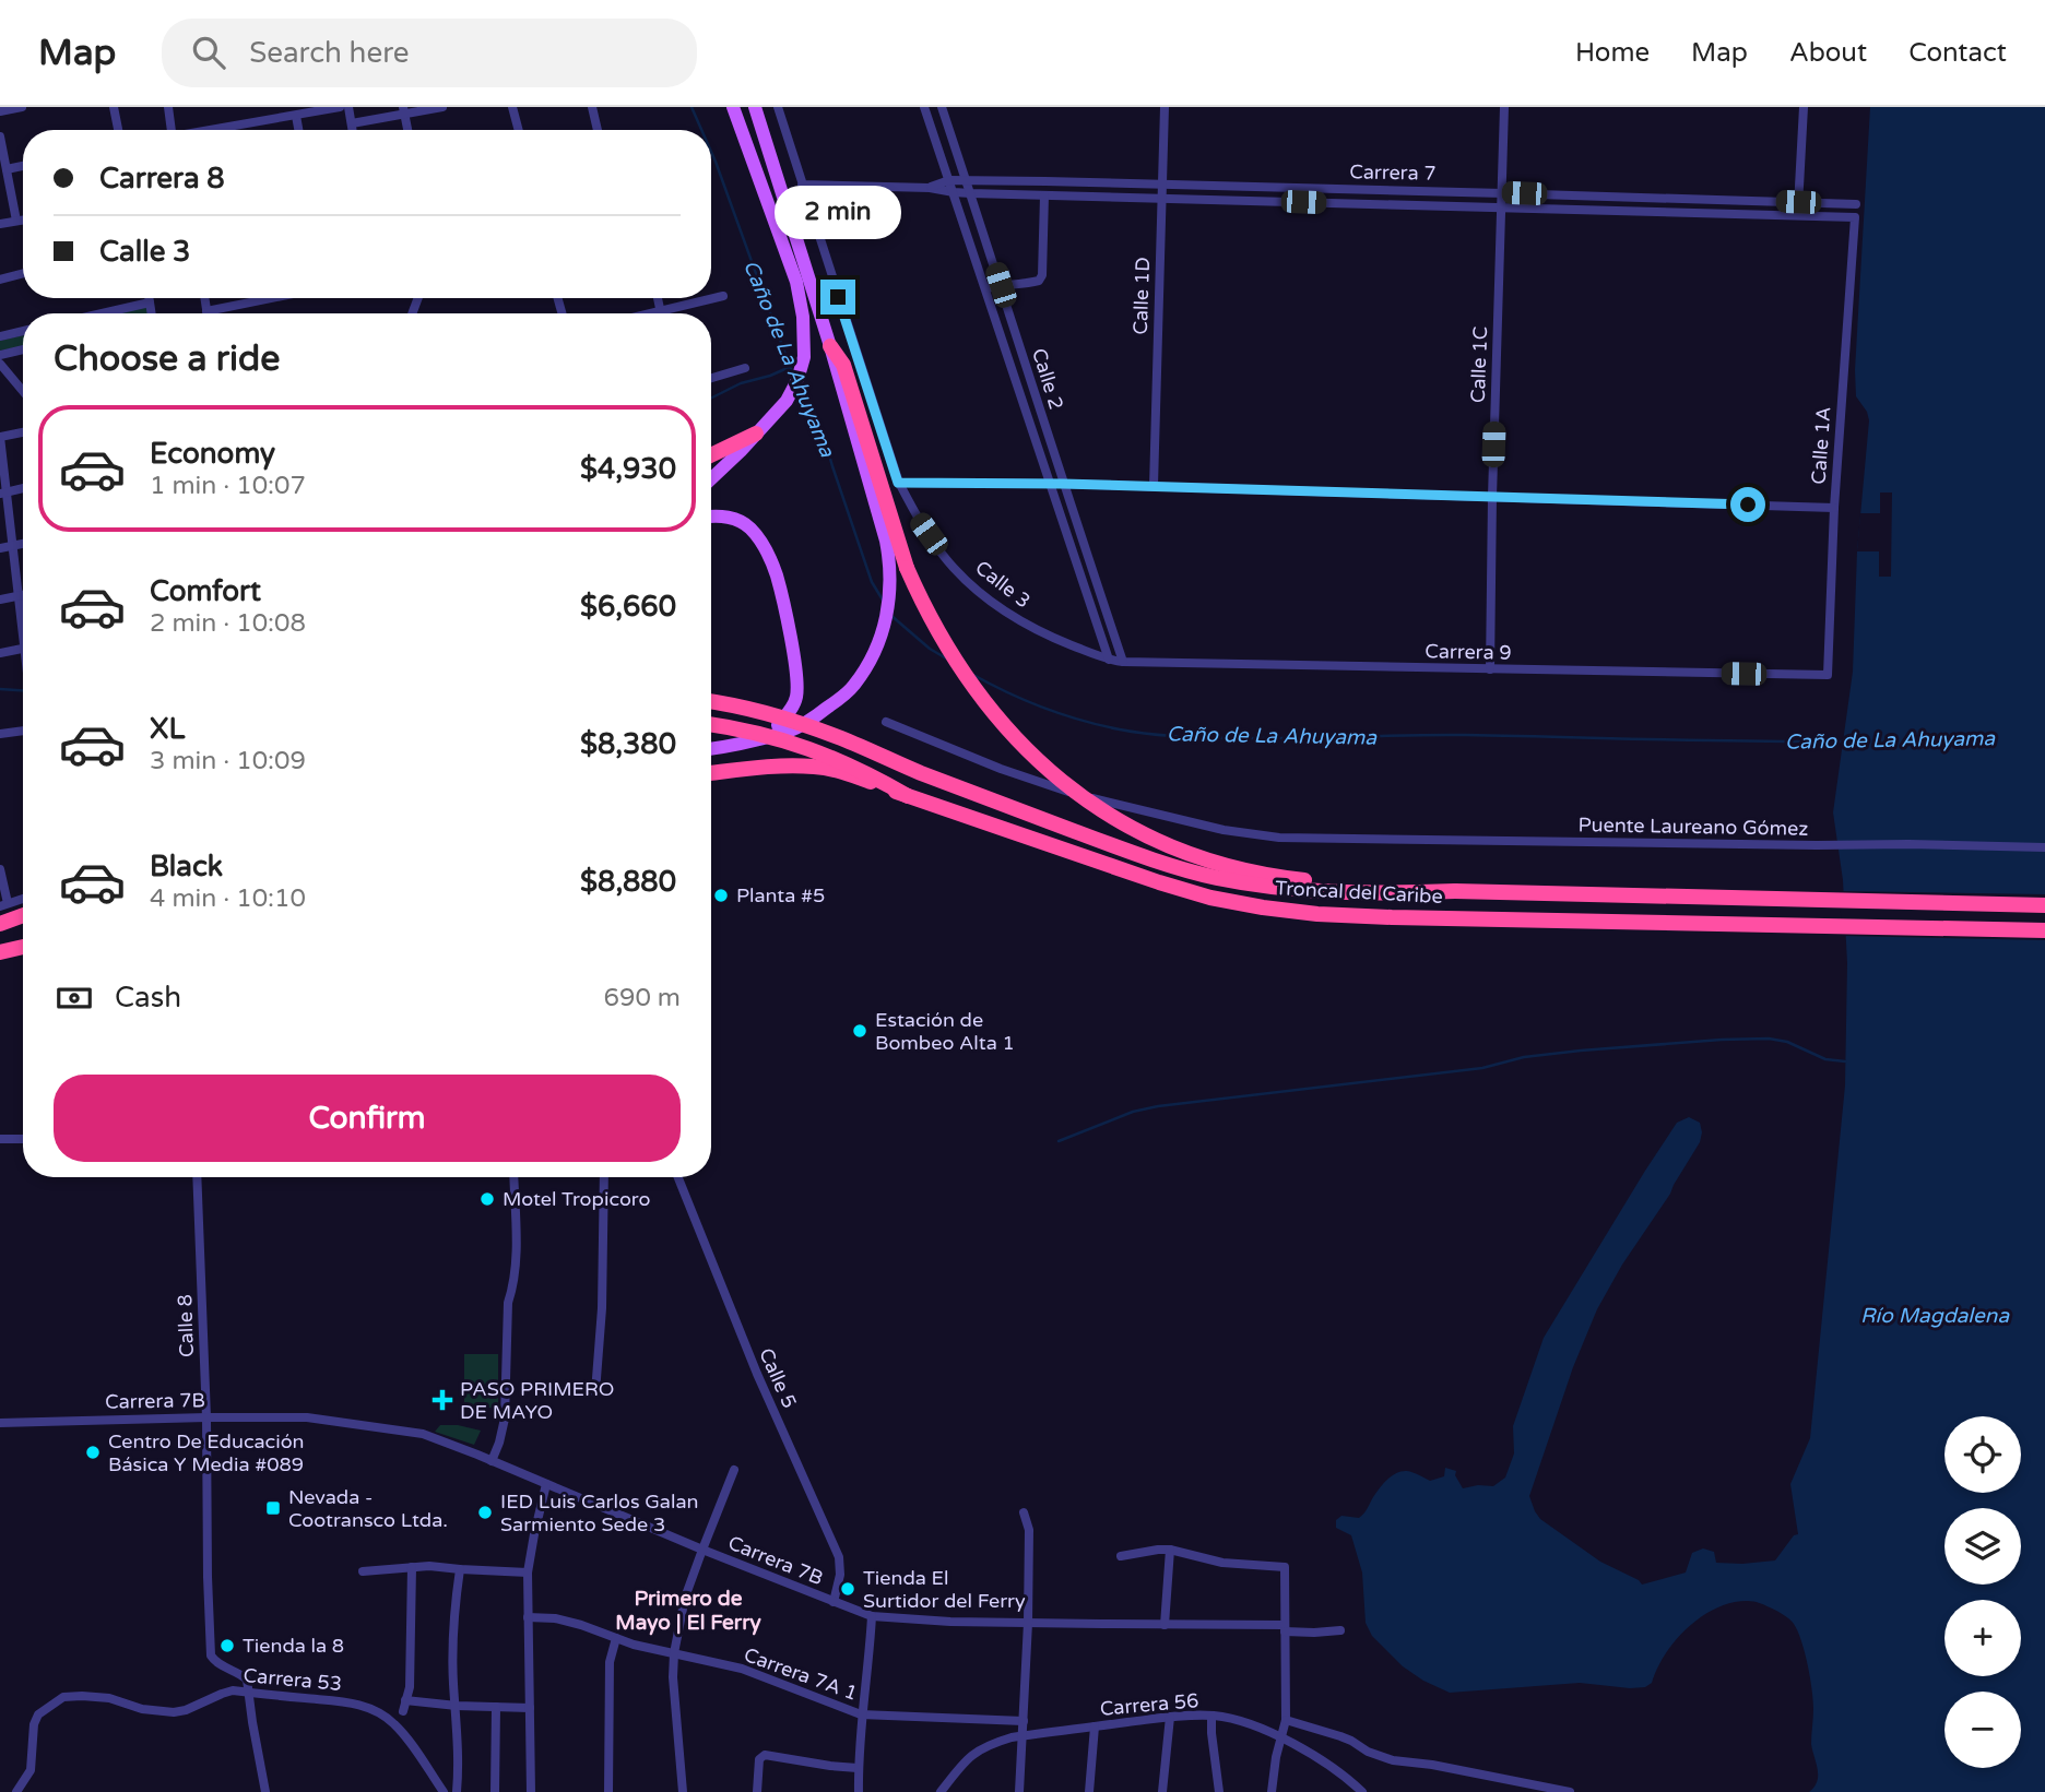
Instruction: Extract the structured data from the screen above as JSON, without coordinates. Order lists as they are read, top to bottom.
{
  "streets": {
    "highway": ["Troncal del Caribe"],
    "street": [
      "Carrera 7",
      "Calle 1D",
      "Calle 1C",
      "Calle 2",
      "Calle 1A",
      "Calle 3",
      "Carrera 9",
      "Puente Laureano Gómez",
      "Calle 8",
      "Calle 5",
      "Carrera 7B",
      "Carrera 7A 1",
      "Carrera 53",
      "Carrera 56"
    ]
  },
  "crossings": [
    ["Carrera 7", "Calle 1D"],
    ["Carrera 7", "Calle 1C"],
    ["Carrera 7", "Calle 2"],
    ["Carrera 7", "Calle 1A"],
    ["Carrera 7", "Calle 3"],
    ["Calle 1C", "Carrera 9"],
    ["Calle 2", "Calle 3"],
    ["Calle 2", "Carrera 9"],
    ["Calle 1A", "Carrera 9"],
    ["Calle 3", "Carrera 9"],
    ["Calle 8", "Carrera 7B"],
    ["Calle 8", "Carrera 53"],
    ["Calle 5", "Carrera 7B"]
  ],
  "districts": ["Primero de Mayo | El Ferry"],
  "water": ["Caño de La Ahuyama", "Río Magdalena"],
  "places": {
    "other": [
      "Planta #5",
      "Estación de Bombeo Alta 1",
      "Motel Tropicoro",
      "Centro De Educación Básica Y Media #089",
      "IED Luis Carlos Galan Sarmiento Sede 3",
      "Tienda El Surtidor del Ferry",
      "Tienda la 8"
    ],
    "health": ["PASO PRIMERO DE MAYO"],
    "transit": ["Nevada - Cootransco Ltda."]
  },
  "page": {
    "header": "Map",
    "search": "Search here",
    "nav": [
      "Home",
      "Map",
      "About",
      "Contact"
    ],
    "banner": ["Carrera 8", "Calle 3"],
    "bubble": "2 min",
    "heading": "Choose a ride",
    "list": [
      {
        "name": "Economy",
        "note": "1 min · 10:07",
        "value": "$4,930"
      },
      {
        "name": "Comfort",
        "note": "2 min · 10:08",
        "value": "$6,660"
      },
      {
        "name": "XL",
        "note": "3 min · 10:09",
        "value": "$8,380"
      },
      {
        "name": "Black",
        "note": "4 min · 10:10",
        "value": "$8,880"
      }
    ],
    "pay": ["Cash", "690 m"],
    "buttons": "Confirm",
    "map_buttons": ["+", "−"]
  }
}
